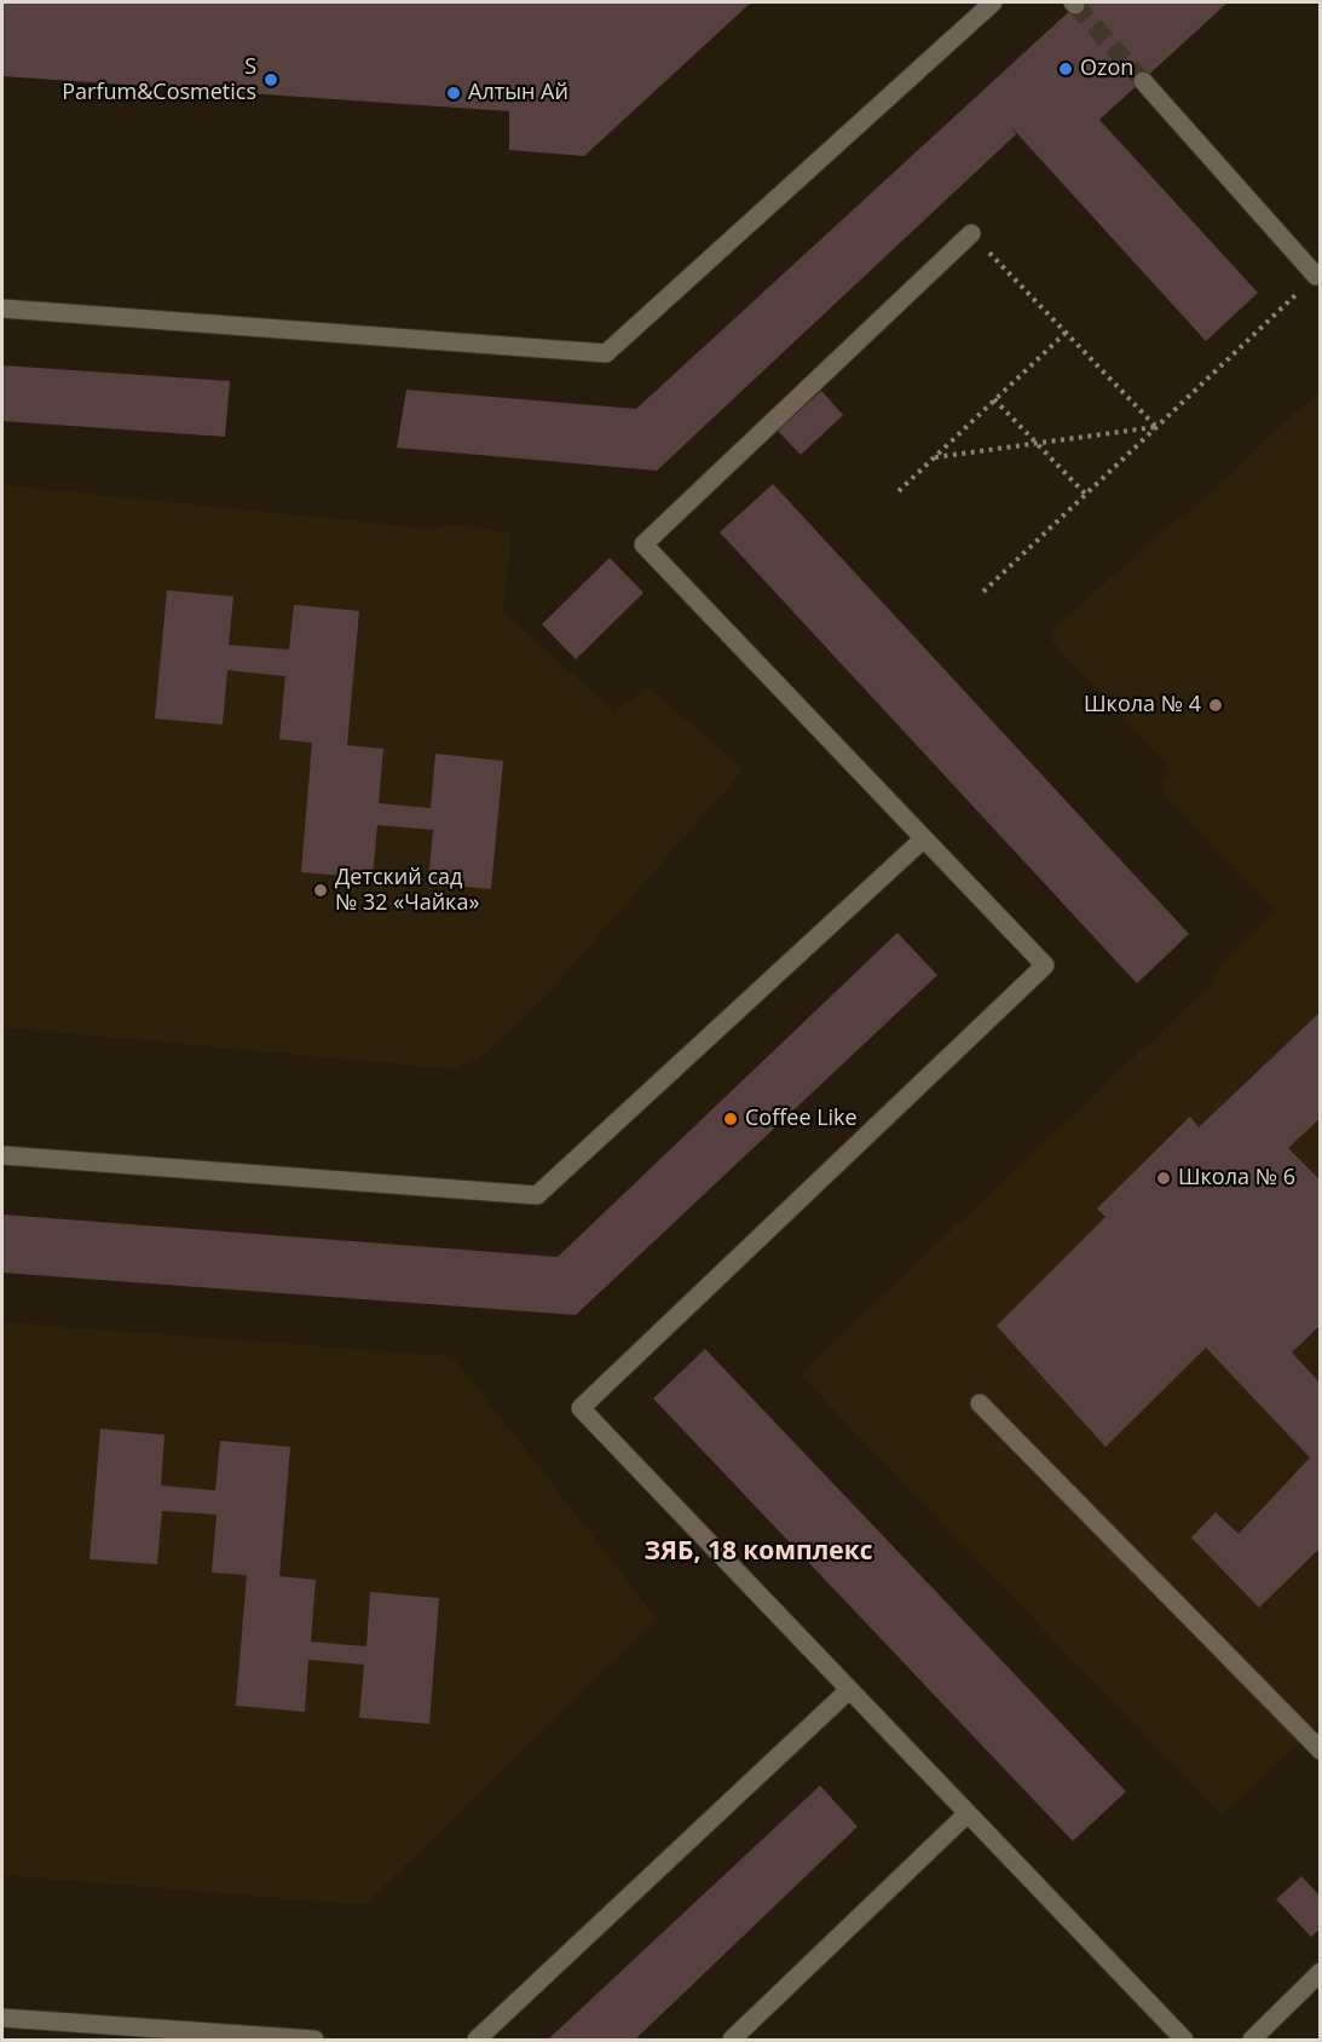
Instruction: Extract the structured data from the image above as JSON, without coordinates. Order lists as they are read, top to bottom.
{
  "districts": ["ЗЯБ, 18 комплекс"],
  "places": [
    "Ozon",
    "S Parfum&Cosmetics",
    "Алтын Ай",
    "Школа № 4",
    "Детский сад № 32 «Чайка»",
    "Coffee Like",
    "Школа № 6"
  ]
}
